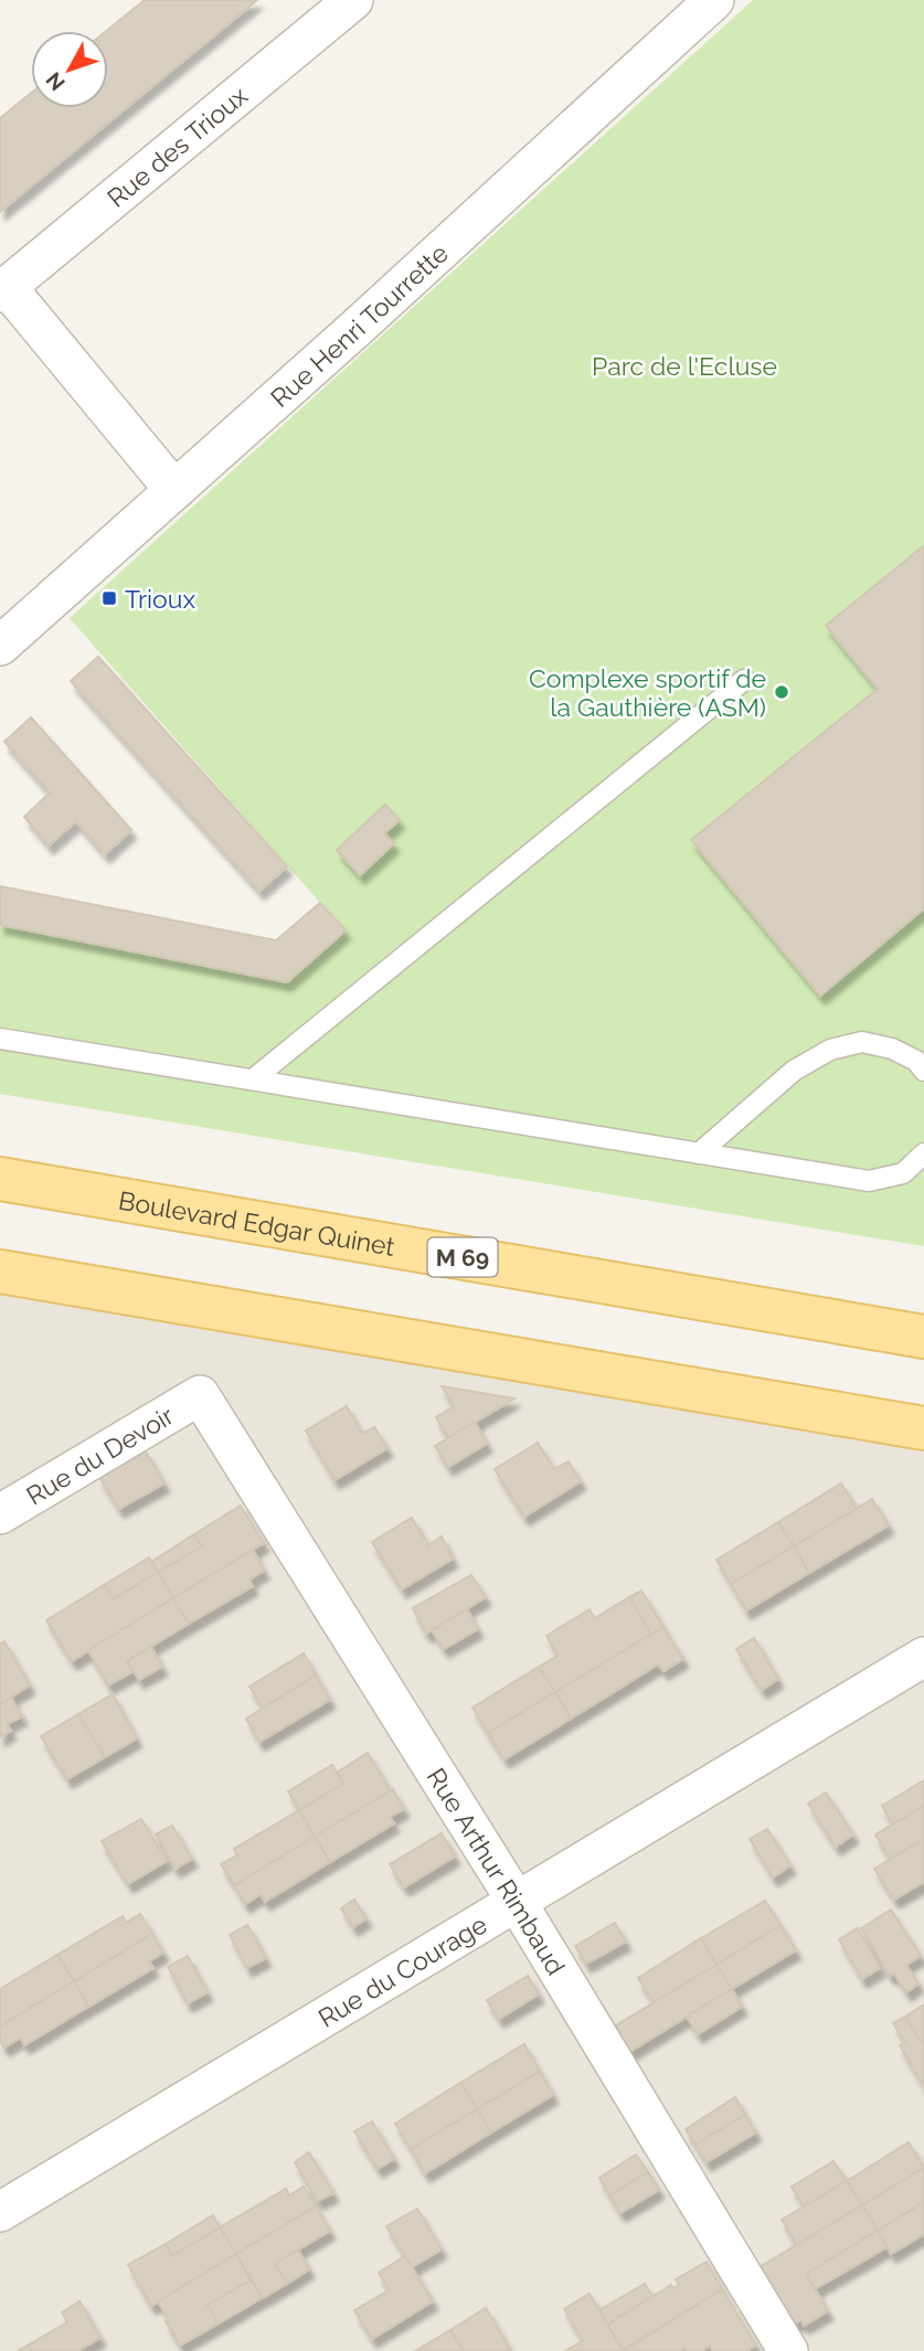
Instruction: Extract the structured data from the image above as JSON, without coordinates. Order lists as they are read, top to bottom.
{
  "streets": {
    "main road": ["Boulevard Edgar Quinet", "M 69"],
    "street": [
      "Rue des Trioux",
      "Rue Henri Tourrette",
      "Rue du Devoir",
      "Rue Arthur Rimbaud",
      "Rue du Courage"
    ]
  },
  "crossings": [
    ["Rue du Devoir", "Rue Arthur Rimbaud"],
    ["Rue Arthur Rimbaud", "Rue du Courage"]
  ],
  "parks": ["Parc de l'Ecluse"],
  "places": {
    "transit": ["Trioux"],
    "other": ["Complexe sportif de la Gauthière (ASM)"]
  },
  "north": "bottom left"
}
